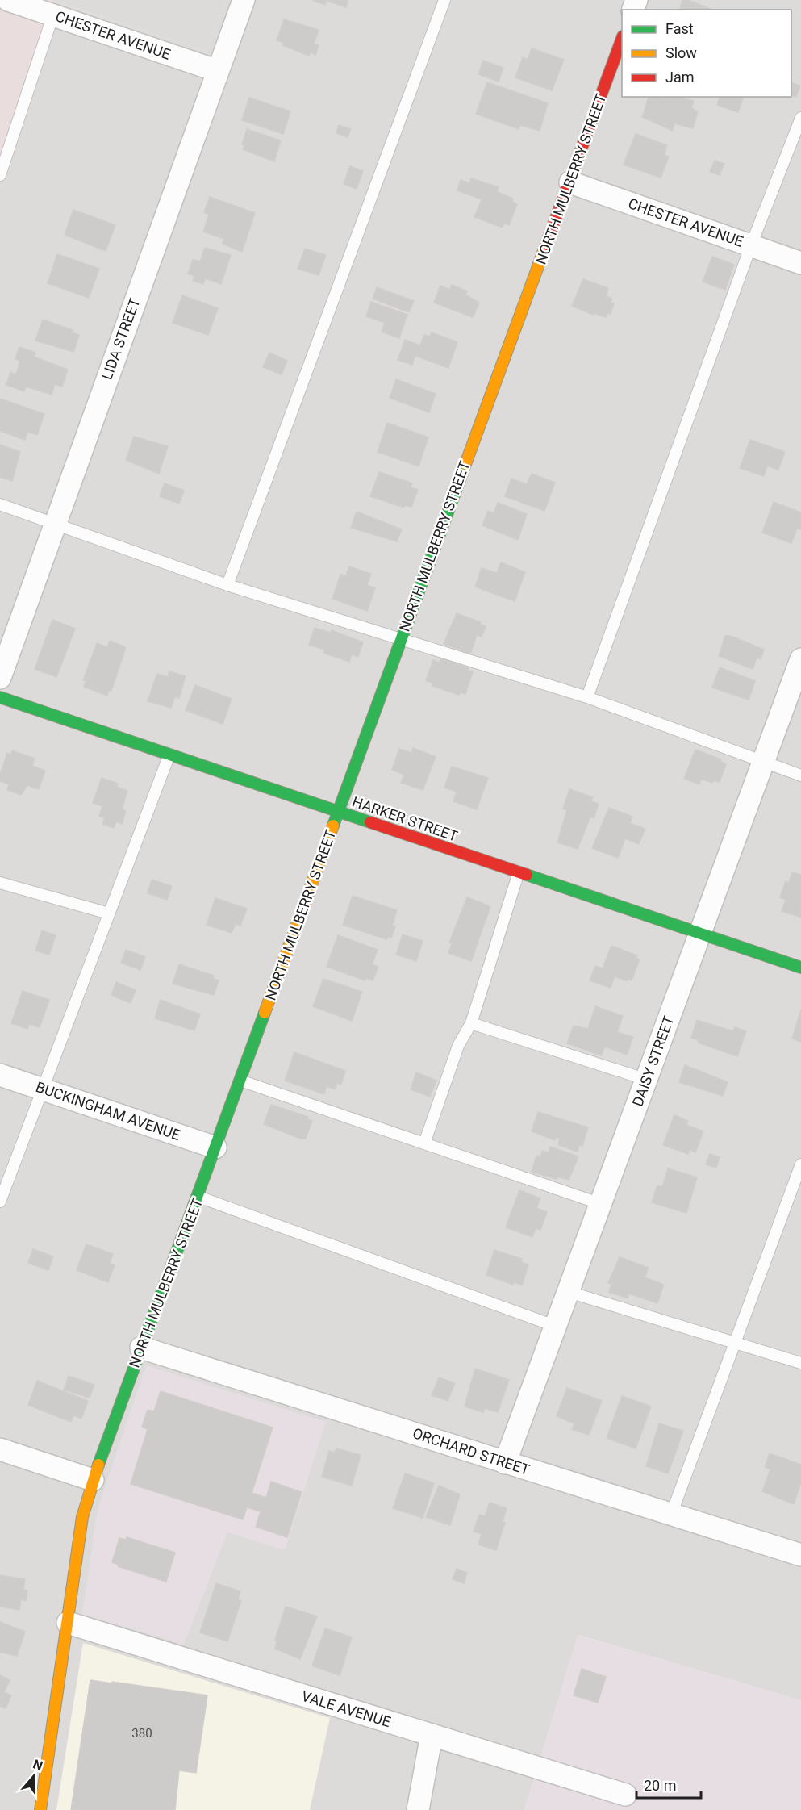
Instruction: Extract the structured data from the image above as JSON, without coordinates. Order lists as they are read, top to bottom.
{
  "streets": {
    "street": [
      "CHESTER AVENUE",
      "NORTH MULBERRY STREET",
      "LIDA STREET",
      "HARKER STREET",
      "DAISY STREET",
      "BUCKINGHAM AVENUE",
      "ORCHARD STREET",
      "VALE AVENUE"
    ]
  },
  "crossings": [
    ["CHESTER AVENUE", "NORTH MULBERRY STREET"],
    ["CHESTER AVENUE", "LIDA STREET"],
    ["NORTH MULBERRY STREET", "HARKER STREET"],
    ["NORTH MULBERRY STREET", "BUCKINGHAM AVENUE"],
    ["NORTH MULBERRY STREET", "ORCHARD STREET"],
    ["NORTH MULBERRY STREET", "VALE AVENUE"],
    ["HARKER STREET", "DAISY STREET"],
    ["DAISY STREET", "ORCHARD STREET"]
  ],
  "house_numbers": ["380"],
  "legend": ["Fast", "Slow", "Jam"],
  "scale_bar": "20 m",
  "north": "top"
}
